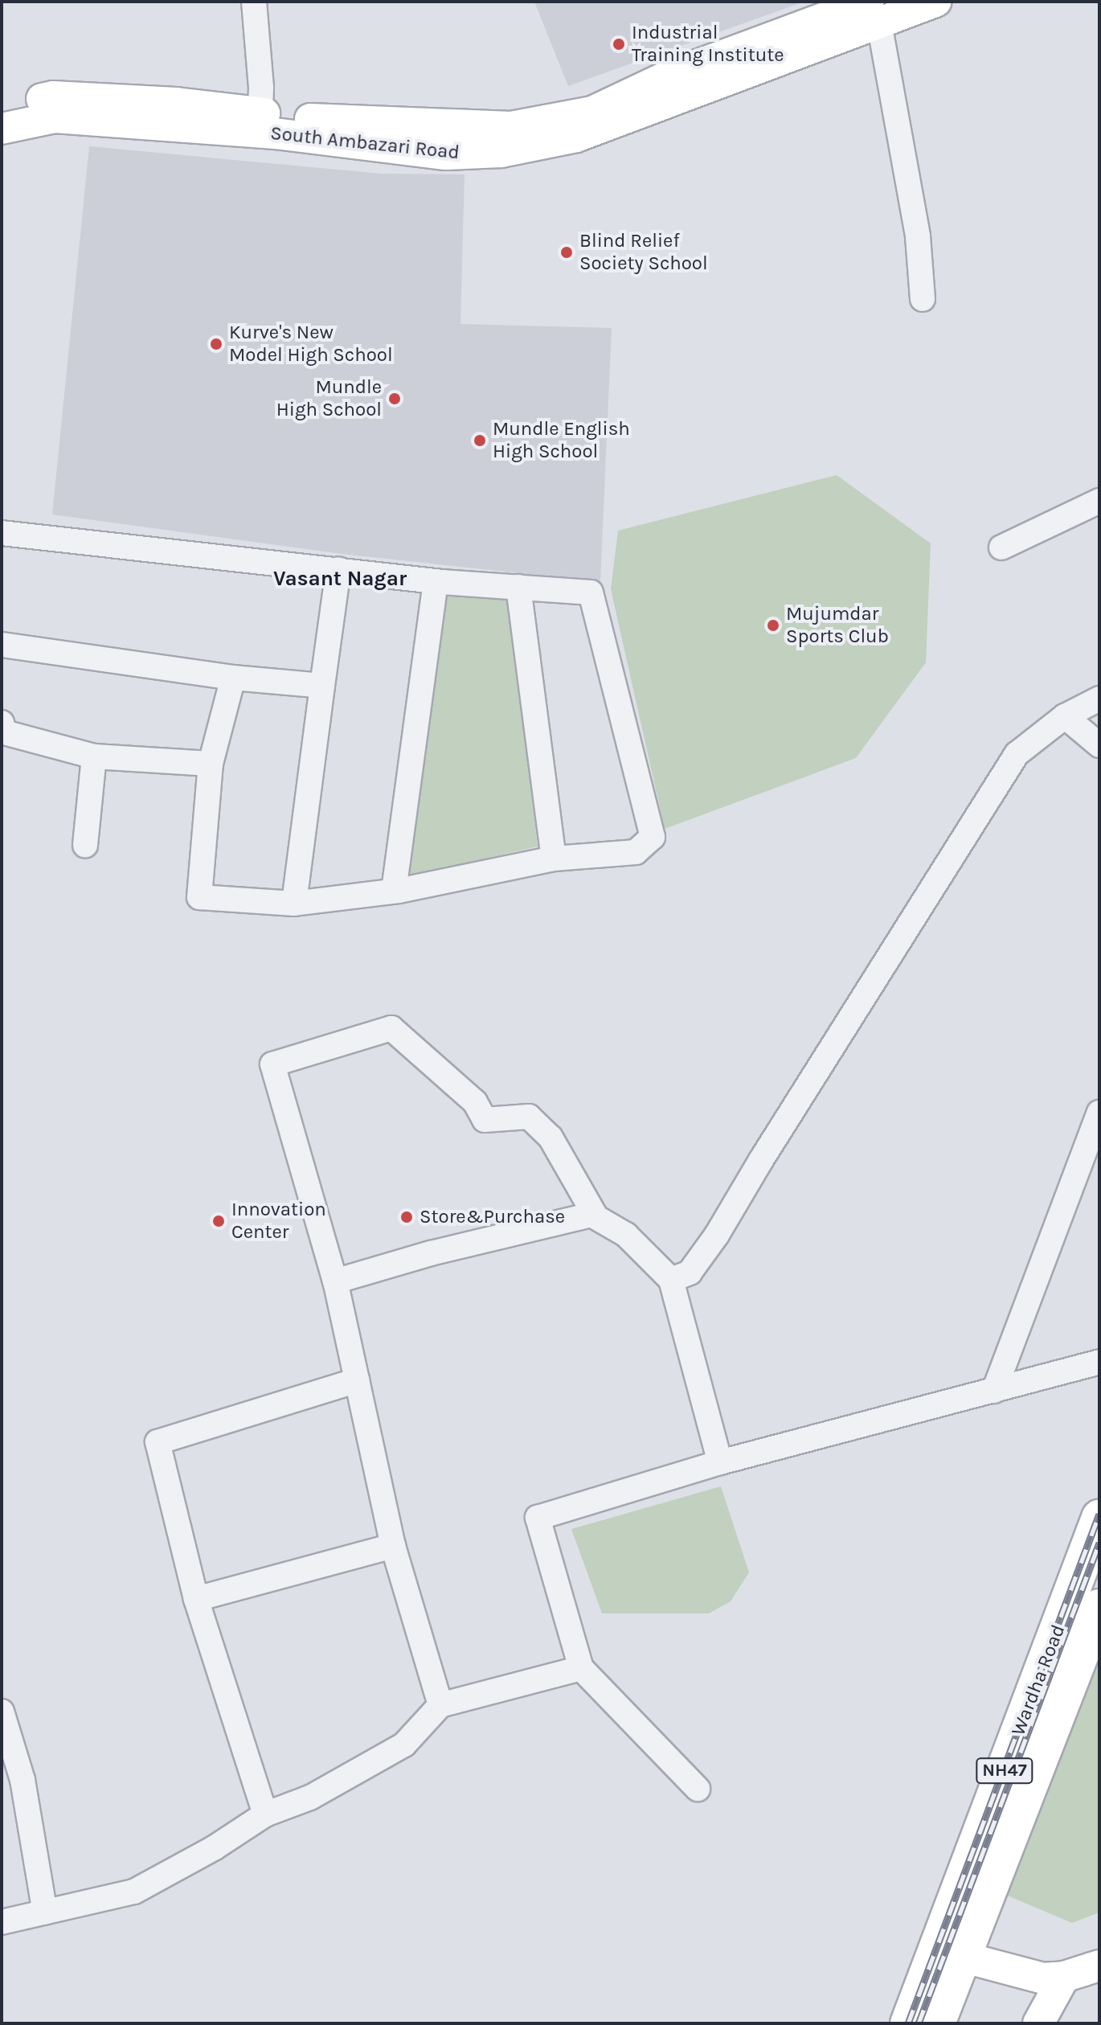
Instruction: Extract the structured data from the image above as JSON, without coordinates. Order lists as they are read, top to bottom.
{
  "streets": {
    "highway": ["Wardha Road", "NH47"],
    "main road": ["South Ambazari Road"]
  },
  "districts": ["Vasant Nagar"],
  "places": [
    "Industrial Training Institute",
    "Blind Relief Society School",
    "Kurve's New Model High School",
    "Mundle High School",
    "Mundle English High School",
    "Mujumdar Sports Club",
    "Store&Purchase",
    "Innovation Center"
  ]
}
